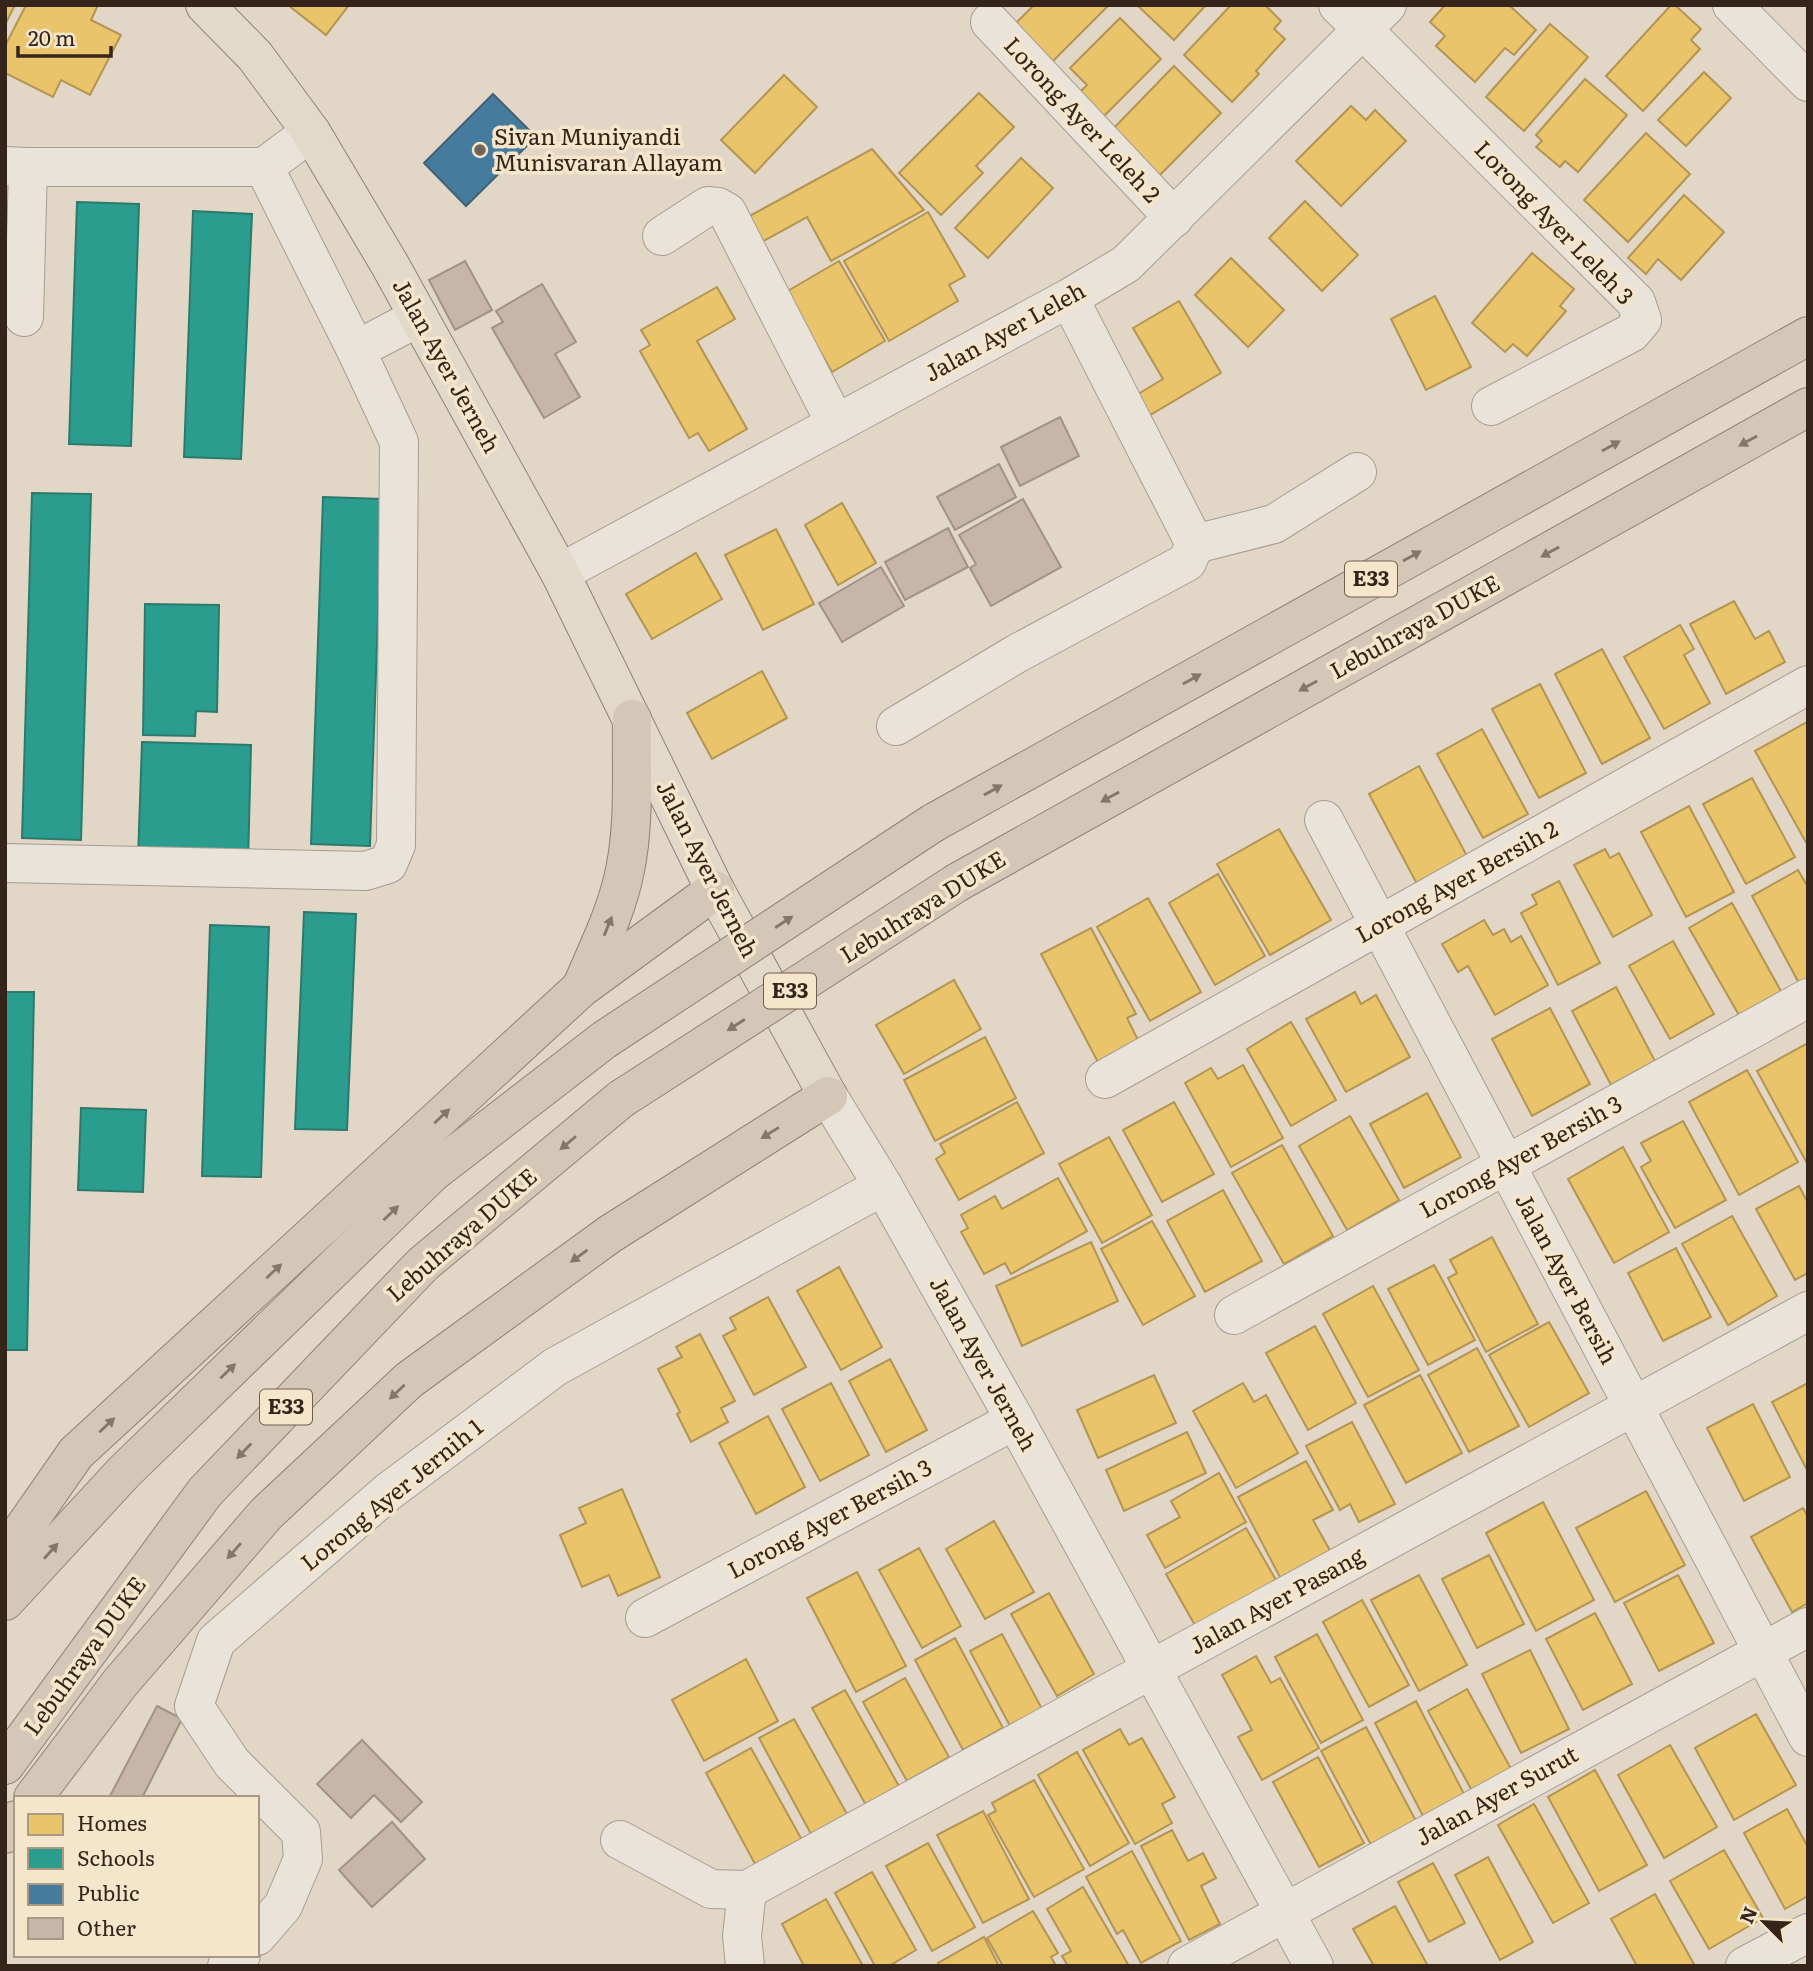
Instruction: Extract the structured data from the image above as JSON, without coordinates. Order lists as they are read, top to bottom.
{
  "streets": {
    "highway": ["E33", "Lebuhraya DUKE"],
    "main road": ["Jalan Ayer Jerneh"],
    "street": [
      "Lorong Ayer Leleh 2",
      "Lorong Ayer Leleh 3",
      "Jalan Ayer Leleh",
      "Lorong Ayer Bersih 2",
      "Lorong Ayer Bersih 3",
      "Jalan Ayer Bersih",
      "Lorong Ayer Jernih 1",
      "Jalan Ayer Pasang",
      "Jalan Ayer Surut"
    ]
  },
  "crossings": [
    ["Lorong Ayer Leleh 2", "Jalan Ayer Leleh"],
    ["Lorong Ayer Leleh 3", "Jalan Ayer Leleh"],
    ["Jalan Ayer Leleh", "Jalan Ayer Jerneh"],
    ["Jalan Ayer Jerneh", "Lorong Ayer Bersih 3"],
    ["Jalan Ayer Jerneh", "Lorong Ayer Jernih 1"],
    ["Jalan Ayer Jerneh", "Jalan Ayer Pasang"],
    ["Jalan Ayer Jerneh", "Jalan Ayer Surut"],
    ["Lorong Ayer Bersih 2", "Jalan Ayer Bersih"],
    ["Lorong Ayer Bersih 3", "Jalan Ayer Bersih"],
    ["Jalan Ayer Bersih", "Jalan Ayer Pasang"],
    ["Jalan Ayer Bersih", "Jalan Ayer Surut"]
  ],
  "places": ["Sivan Muniyandi Munisvaran Allayam"],
  "legend": [
    "Homes",
    "Schools",
    "Public",
    "Other"
  ],
  "scale_bar": "20 m",
  "north": "top left"
}
